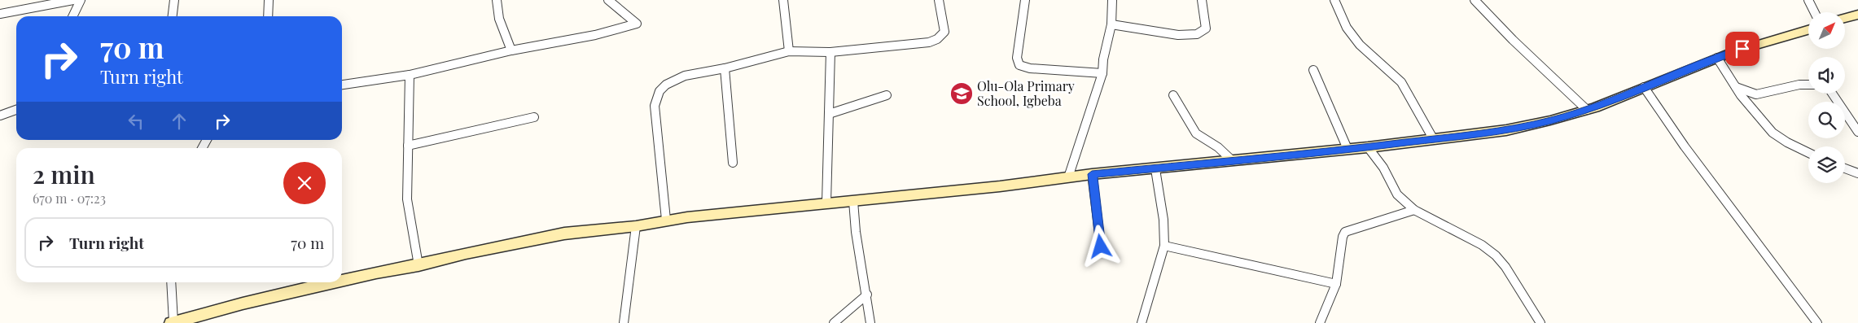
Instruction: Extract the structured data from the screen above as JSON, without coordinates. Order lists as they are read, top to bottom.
{
  "places": {
    "school or university": ["Olu-Ola Primary School, Igbeba"]
  },
  "north": "top right",
  "page": {
    "turn": ["70 m", "Turn right"],
    "heading": ["2 min", "670 m · 07:23"],
    "list": [
      {
        "name": "Turn right",
        "value": "70 m"
      }
    ]
  }
}
